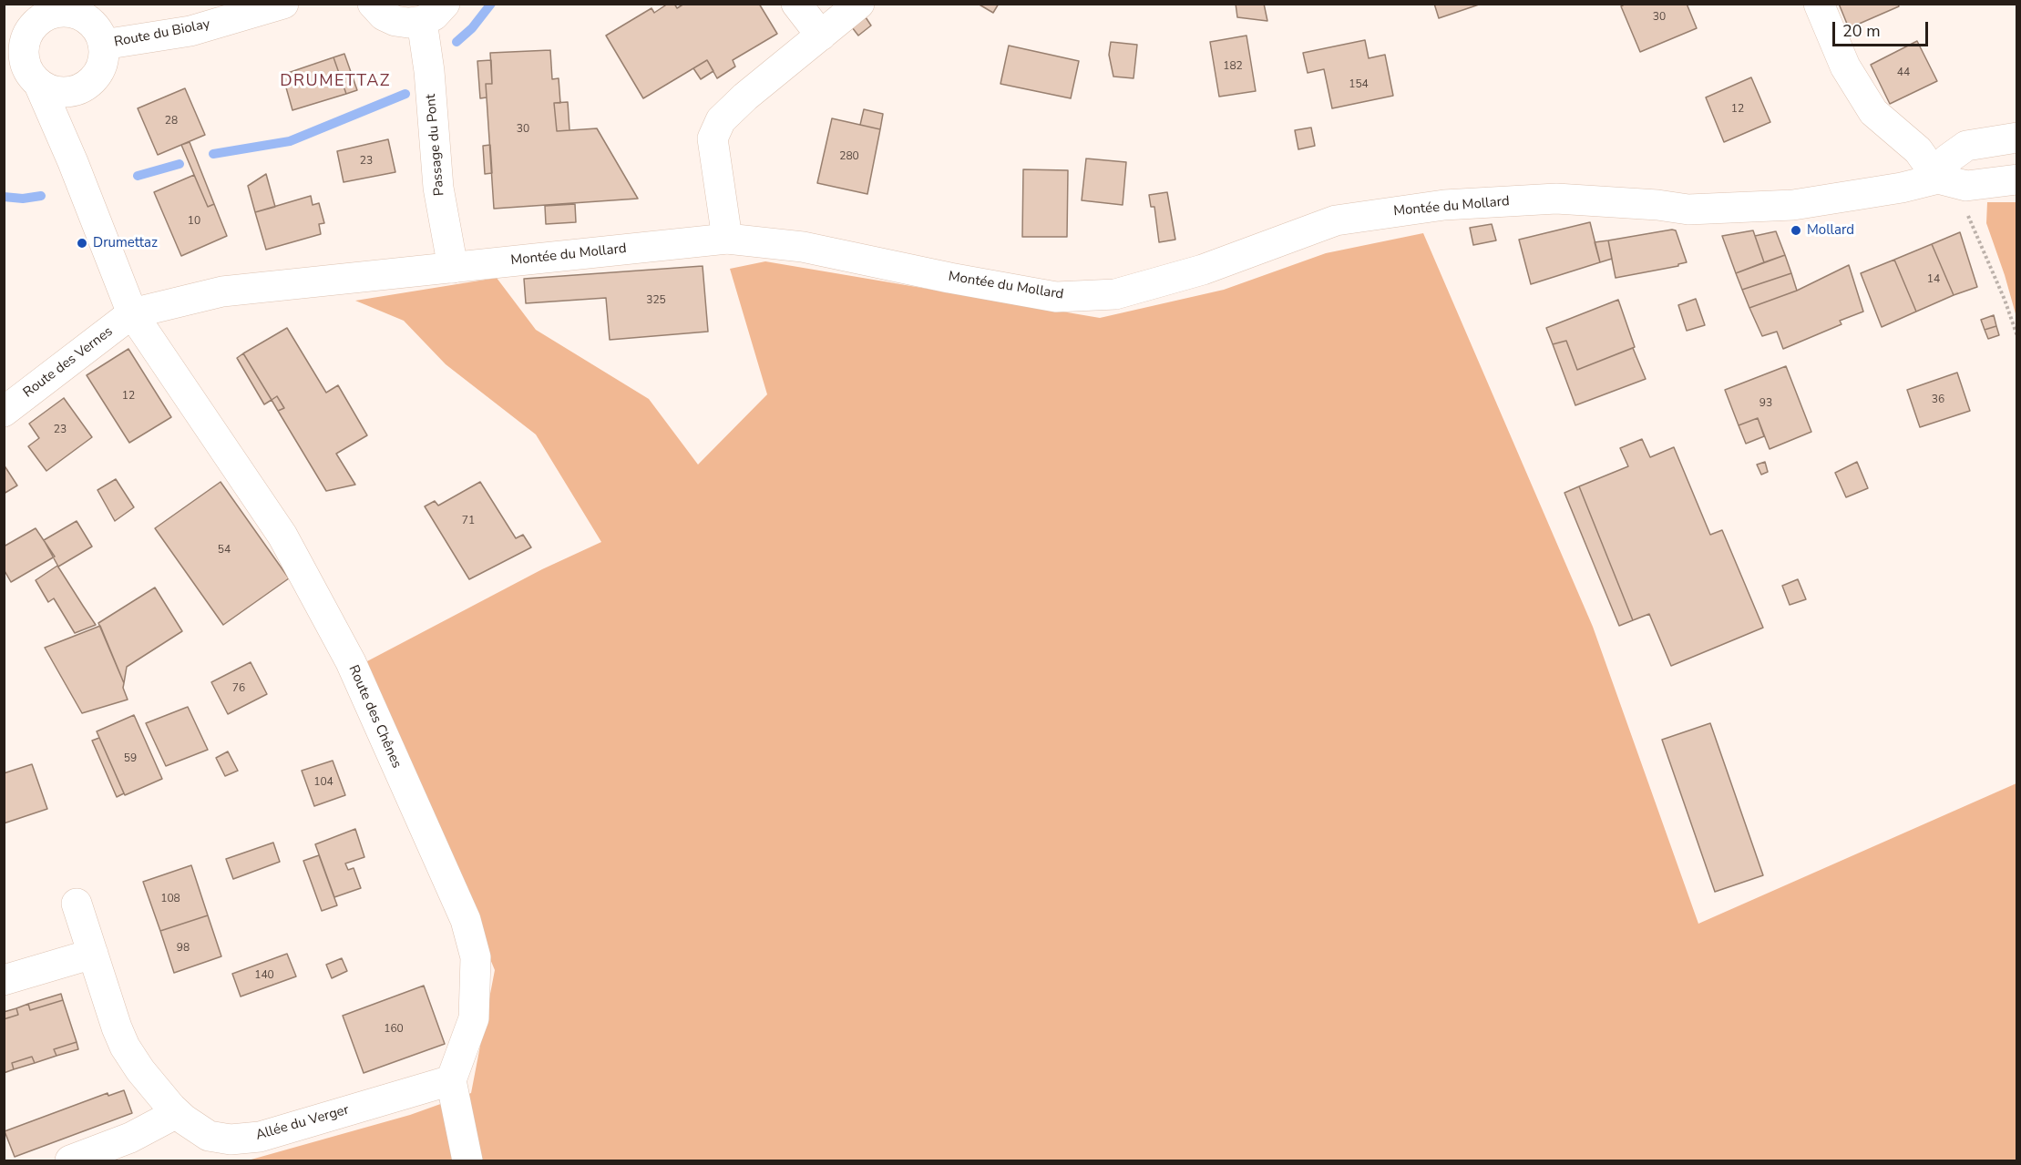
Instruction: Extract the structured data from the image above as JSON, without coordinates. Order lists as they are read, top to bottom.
{
  "streets": {
    "street": [
      "Route du Biolay",
      "Passage du Pont",
      "Montée du Mollard",
      "Route des Vernes",
      "Route des Chênes",
      "Allée du Verger"
    ]
  },
  "crossings": [
    ["Route du Biolay", "Route des Chênes"],
    ["Passage du Pont", "Montée du Mollard"],
    ["Montée du Mollard", "Route des Vernes"],
    ["Montée du Mollard", "Route des Chênes"],
    ["Route des Vernes", "Route des Chênes"],
    ["Route des Chênes", "Allée du Verger"]
  ],
  "districts": ["DRUMETTAZ"],
  "places": ["Mollard", "Drumettaz"],
  "house_numbers": [
    "30",
    "182",
    "44",
    "154",
    "12",
    "28",
    "30",
    "280",
    "23",
    "10",
    "14",
    "325",
    "12",
    "36",
    "93",
    "23",
    "71",
    "54",
    "76",
    "59",
    "104",
    "108",
    "98",
    "140",
    "160"
  ],
  "scale_bar": "20 m"
}
